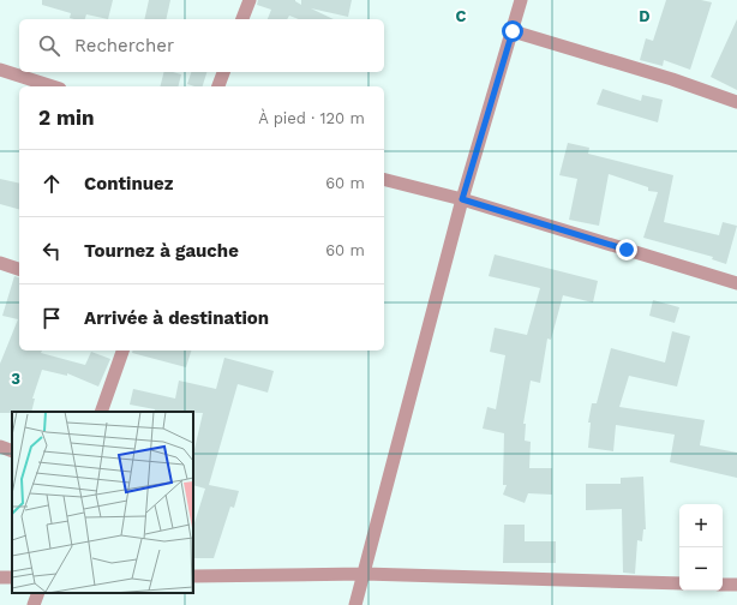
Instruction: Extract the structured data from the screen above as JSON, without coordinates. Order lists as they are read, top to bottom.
{
  "page": {
    "search": "Rechercher",
    "heading": ["2 min", "À pied · 120 m"],
    "list": [
      ["Continuez", "60 m"],
      ["Tournez à gauche", "60 m"],
      "Arrivée à destination"
    ],
    "map_buttons": ["+", "−"]
  },
  "grid": {
    "columns": ["C", "D"],
    "rows": ["3"]
  }
}
